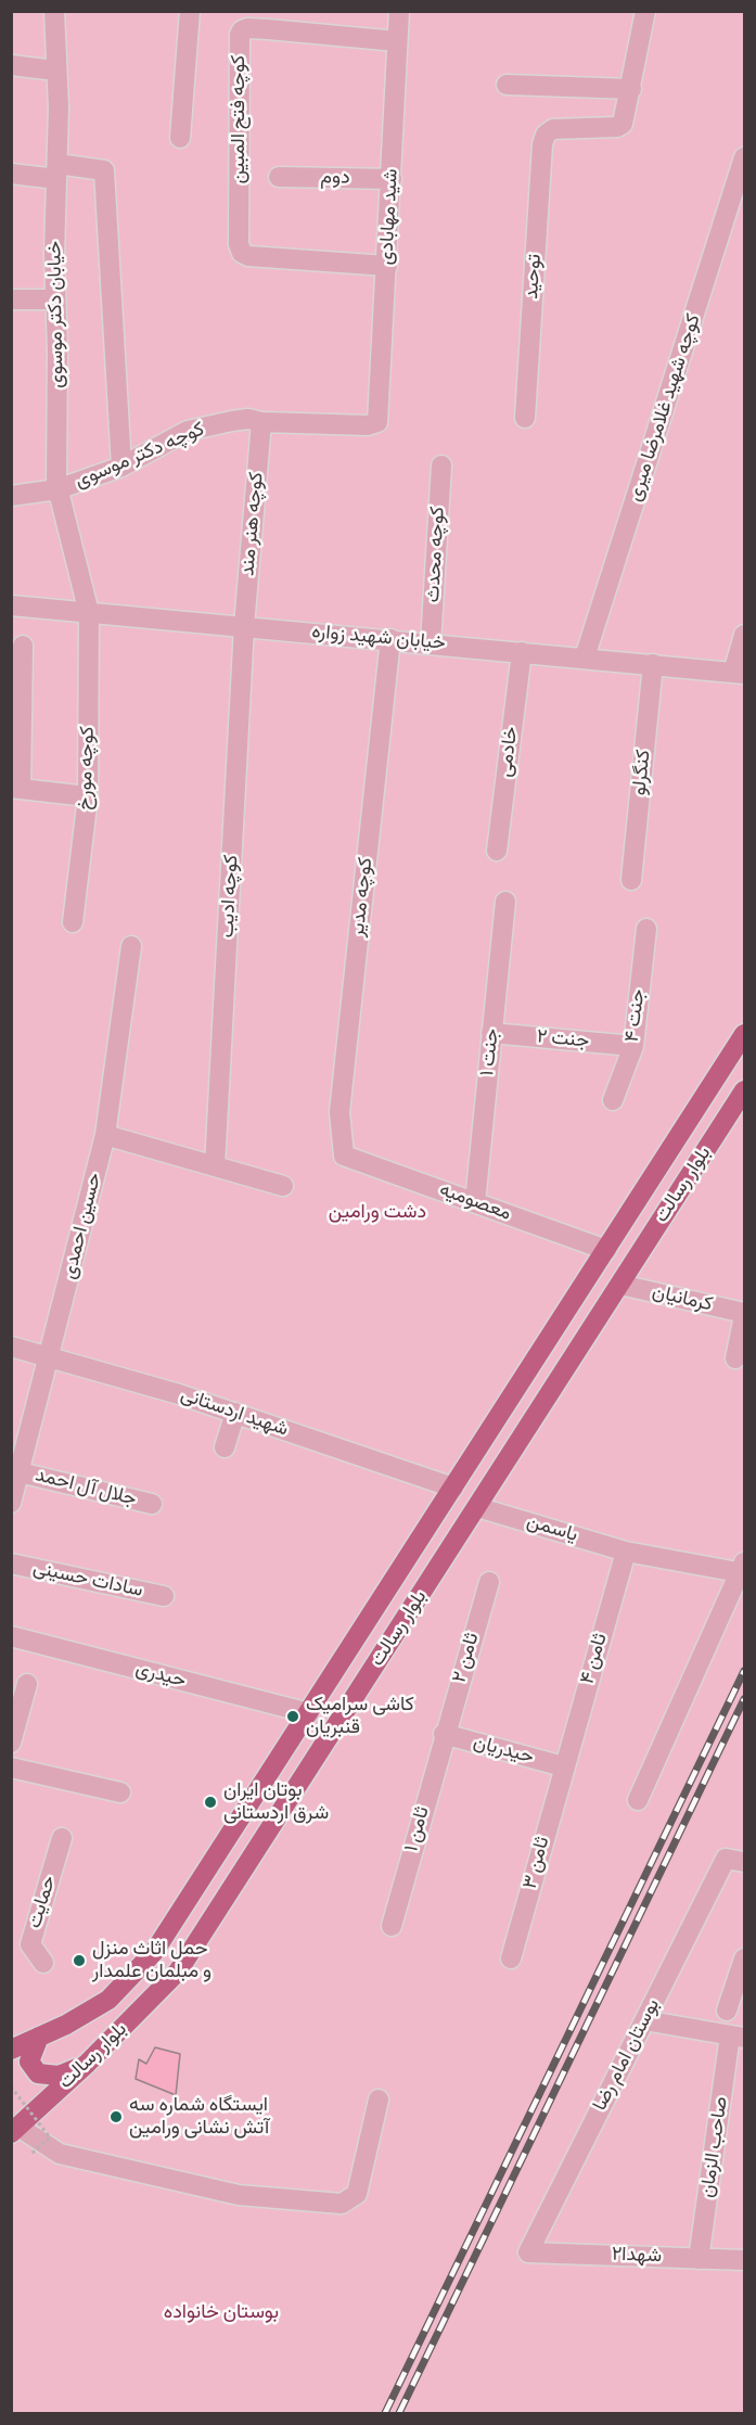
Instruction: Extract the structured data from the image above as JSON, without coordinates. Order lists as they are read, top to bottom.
{
  "streets": {
    "main road": ["بلوار رسالت"],
    "street": [
      "کوچه فتح المبین",
      "دوم",
      "شید مهابادی",
      "توحید",
      "خیابان دکتر موسوی",
      "کوچه شهید غلامرضا میری",
      "کوچه دکتر موسوی",
      "کوچه هنر مند",
      "کوچه محدث",
      "خیابان شهید زواره",
      "خادمی",
      "کوچه مورخ",
      "کنگرلو",
      "کوچه ادیب",
      "کوچه مدیر",
      "جنت ۴",
      "جنت ۲",
      "جنت ۱",
      "معصومیه",
      "حسین احمدی",
      "کرمانیان",
      "شهید اردستانی",
      "جلال آل احمد",
      "یاسمن",
      "سادات حسینی",
      "ثامن ۲",
      "ثامن ۴",
      "حیدری",
      "حیدریان",
      "ثامن ۱",
      "ثامن ۳",
      "حمایت",
      "بوستان امام رضا",
      "صاحب الزمان",
      "شهدا۲"
    ]
  },
  "crossings": [
    ["کوچه فتح المبین", "شید مهابادی"],
    ["دوم", "شید مهابادی"],
    ["شید مهابادی", "کوچه دکتر موسوی"],
    ["خیابان دکتر موسوی", "کوچه دکتر موسوی"],
    ["خیابان دکتر موسوی", "خیابان شهید زواره"],
    ["خیابان دکتر موسوی", "کوچه مورخ"],
    ["کوچه شهید غلامرضا میری", "خیابان شهید زواره"],
    ["کوچه دکتر موسوی", "کوچه هنر مند"],
    ["کوچه هنر مند", "خیابان شهید زواره"],
    ["کوچه هنر مند", "کوچه ادیب"],
    ["کوچه محدث", "خیابان شهید زواره"],
    ["خیابان شهید زواره", "خادمی"],
    ["خیابان شهید زواره", "کوچه مورخ"],
    ["خیابان شهید زواره", "کنگرلو"],
    ["خیابان شهید زواره", "کوچه ادیب"],
    ["خیابان شهید زواره", "کوچه مدیر"],
    ["کوچه مدیر", "معصومیه"],
    ["جنت ۴", "جنت ۲"],
    ["جنت ۲", "جنت ۱"],
    ["جنت ۱", "معصومیه"],
    ["بلوار رسالت", "معصومیه"],
    ["بلوار رسالت", "کرمانیان"],
    ["بلوار رسالت", "شهید اردستانی"],
    ["بلوار رسالت", "یاسمن"],
    ["بلوار رسالت", "حیدری"],
    ["حسین احمدی", "شهید اردستانی"],
    ["حسین احمدی", "جلال آل احمد"],
    ["یاسمن", "ثامن ۴"],
    ["ثامن ۲", "حیدریان"],
    ["ثامن ۲", "ثامن ۱"],
    ["ثامن ۴", "حیدریان"],
    ["ثامن ۴", "ثامن ۳"],
    ["حیدریان", "ثامن ۱"],
    ["حیدریان", "ثامن ۳"],
    ["بوستان امام رضا", "شهدا۲"],
    ["صاحب الزمان", "شهدا۲"]
  ],
  "parks": ["دشت ورامین", "بوستان خانواده"],
  "places": [
    "کاشی سرامیک قنبریان",
    "بوتان ایران شرق اردستانی",
    "حمل اثاث منزل و مبلمان علمدار",
    "ایستگاه شماره سه آتش نشانی ورامین"
  ]
}
